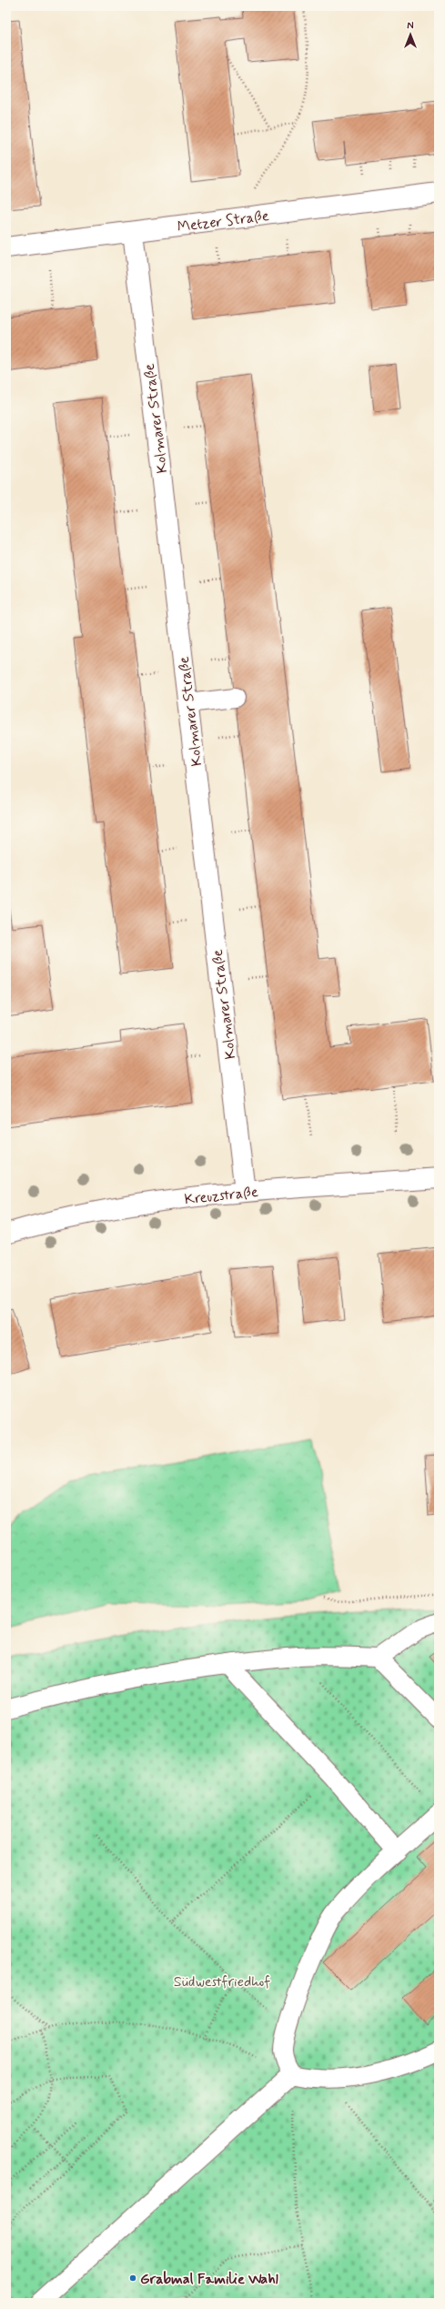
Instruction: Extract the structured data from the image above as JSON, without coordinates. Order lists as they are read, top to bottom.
{
  "streets": {
    "street": ["Metzer Straße", "Kolmarer Straße", "Kreuzstraße"]
  },
  "crossings": [
    ["Metzer Straße", "Kolmarer Straße"],
    ["Kolmarer Straße", "Kreuzstraße"]
  ],
  "parks": ["Südwestfriedhof"],
  "places": ["Grabmal Familie Wahl"],
  "north": "top"
}
